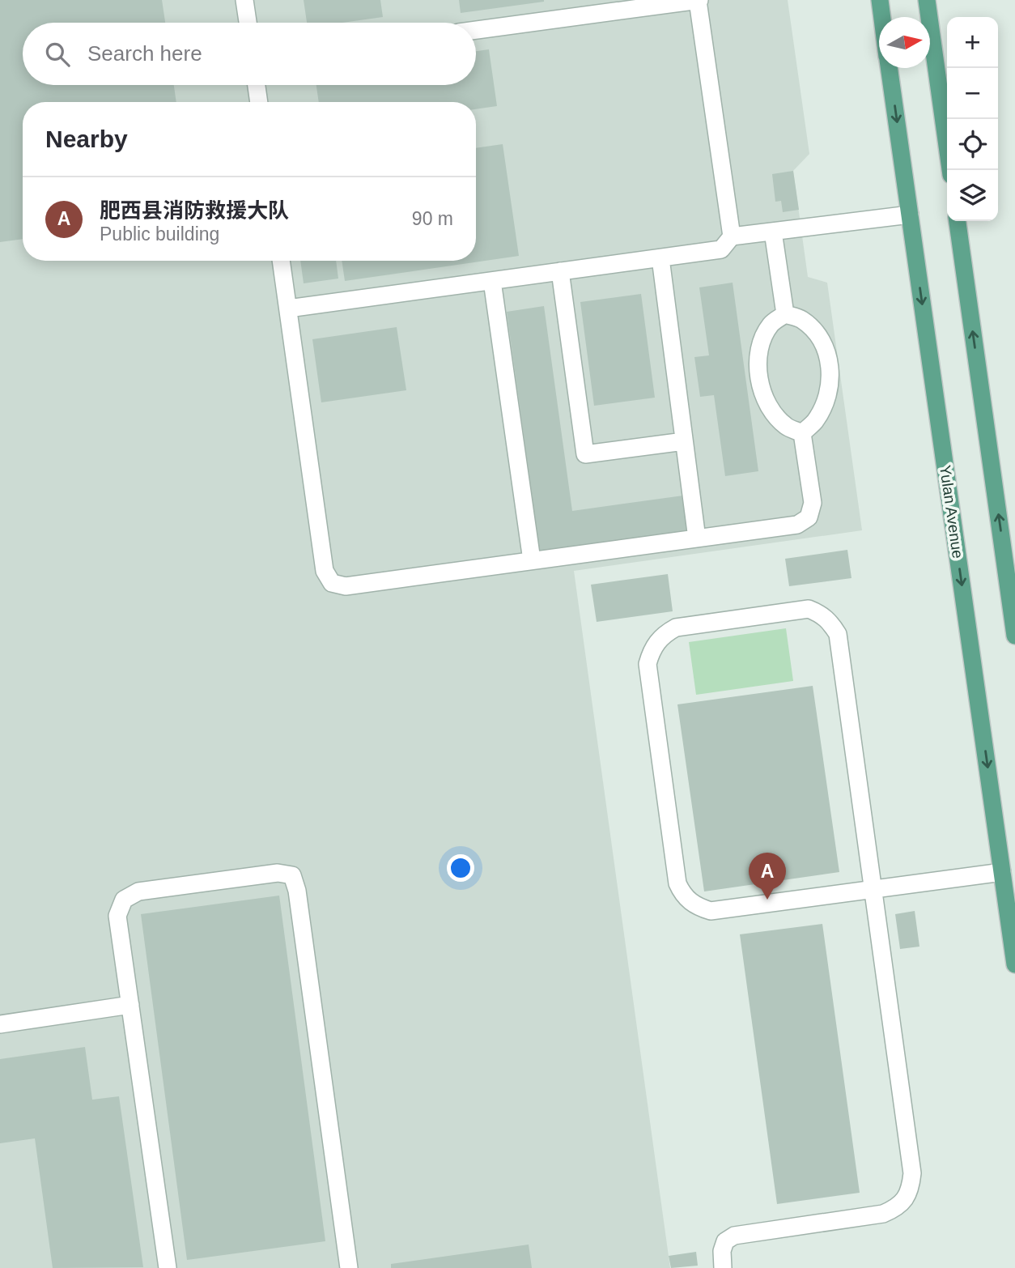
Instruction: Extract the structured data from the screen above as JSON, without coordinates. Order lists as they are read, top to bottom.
{
  "streets": {
    "main road": ["Yulan Avenue"]
  },
  "north": "right",
  "page": {
    "map_buttons": ["+", "−"],
    "search": "Search here",
    "heading": "Nearby",
    "list": [
      {
        "mark": "A",
        "name": "肥西县消防救援大队",
        "note": "Public building",
        "value": "90 m"
      }
    ],
    "pins": "A"
  }
}
